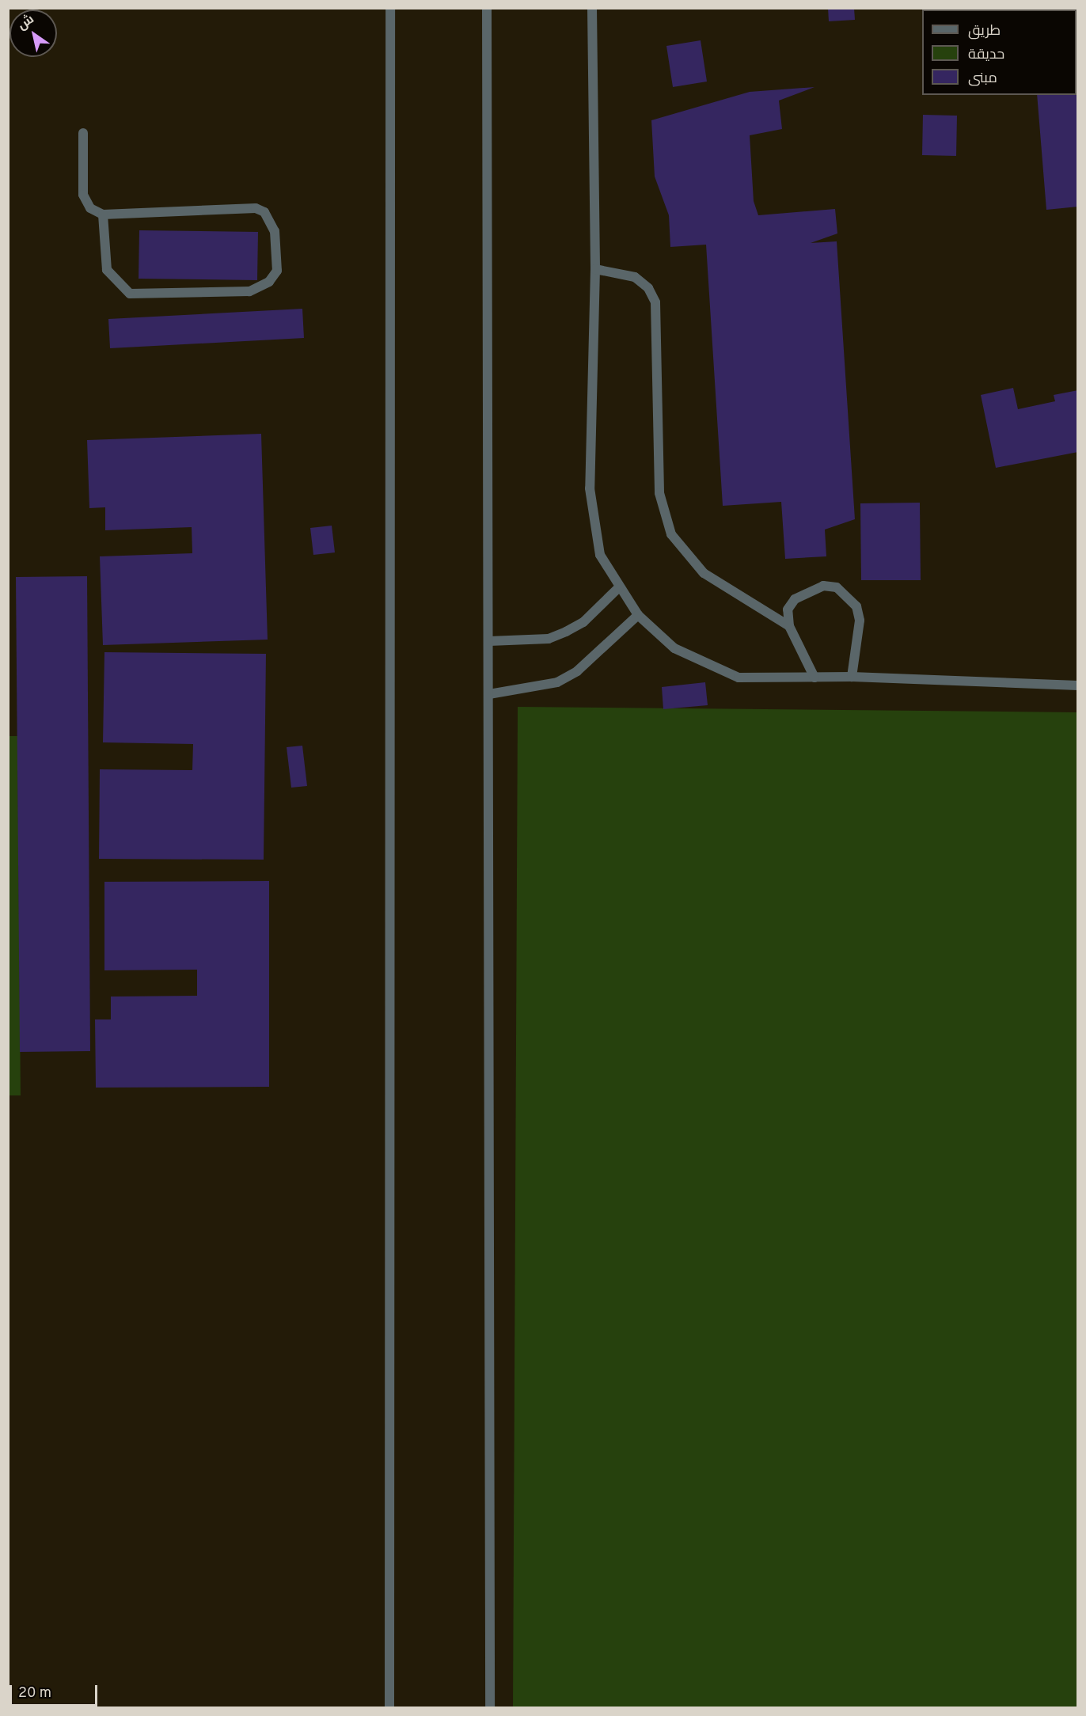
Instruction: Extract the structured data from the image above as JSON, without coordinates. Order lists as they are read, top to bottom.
{
  "legend": ["طريق", "حديقة", "مبنى"],
  "scale_bar": "20 m",
  "north": "top left"
}
